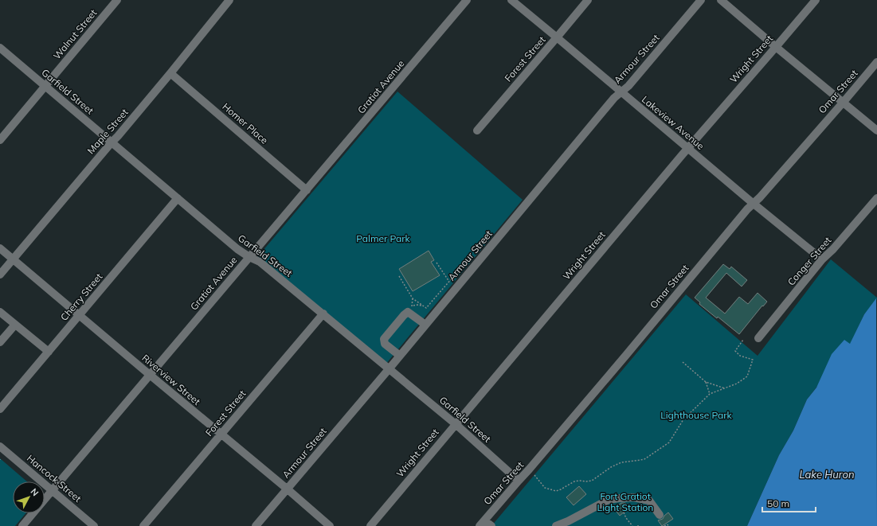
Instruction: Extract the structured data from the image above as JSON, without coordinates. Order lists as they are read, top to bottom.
{
  "streets": {
    "street": [
      "Walnut Street",
      "Forest Street",
      "Armour Street",
      "Wright Street",
      "Gratiot Avenue",
      "Garfield Street",
      "Omar Street",
      "Lakeview Avenue",
      "Homer Place",
      "Maple Street",
      "Conger Street",
      "Cherry Street",
      "Riverview Street",
      "Hancock Street"
    ]
  },
  "crossings": [
    ["Walnut Street", "Garfield Street"],
    ["Forest Street", "Garfield Street"],
    ["Forest Street", "Lakeview Avenue"],
    ["Forest Street", "Riverview Street"],
    ["Armour Street", "Garfield Street"],
    ["Armour Street", "Lakeview Avenue"],
    ["Armour Street", "Riverview Street"],
    ["Wright Street", "Garfield Street"],
    ["Wright Street", "Lakeview Avenue"],
    ["Gratiot Avenue", "Garfield Street"],
    ["Gratiot Avenue", "Homer Place"],
    ["Gratiot Avenue", "Riverview Street"],
    ["Gratiot Avenue", "Hancock Street"],
    ["Garfield Street", "Omar Street"],
    ["Garfield Street", "Maple Street"],
    ["Garfield Street", "Cherry Street"],
    ["Omar Street", "Lakeview Avenue"],
    ["Lakeview Avenue", "Conger Street"],
    ["Homer Place", "Maple Street"],
    ["Maple Street", "Riverview Street"],
    ["Cherry Street", "Riverview Street"]
  ],
  "water": ["Lake Huron"],
  "parks": ["Palmer Park", "Lighthouse Park", "Fort Gratiot Light Station"],
  "scale_bar": "50 m",
  "north": "top right"
}
